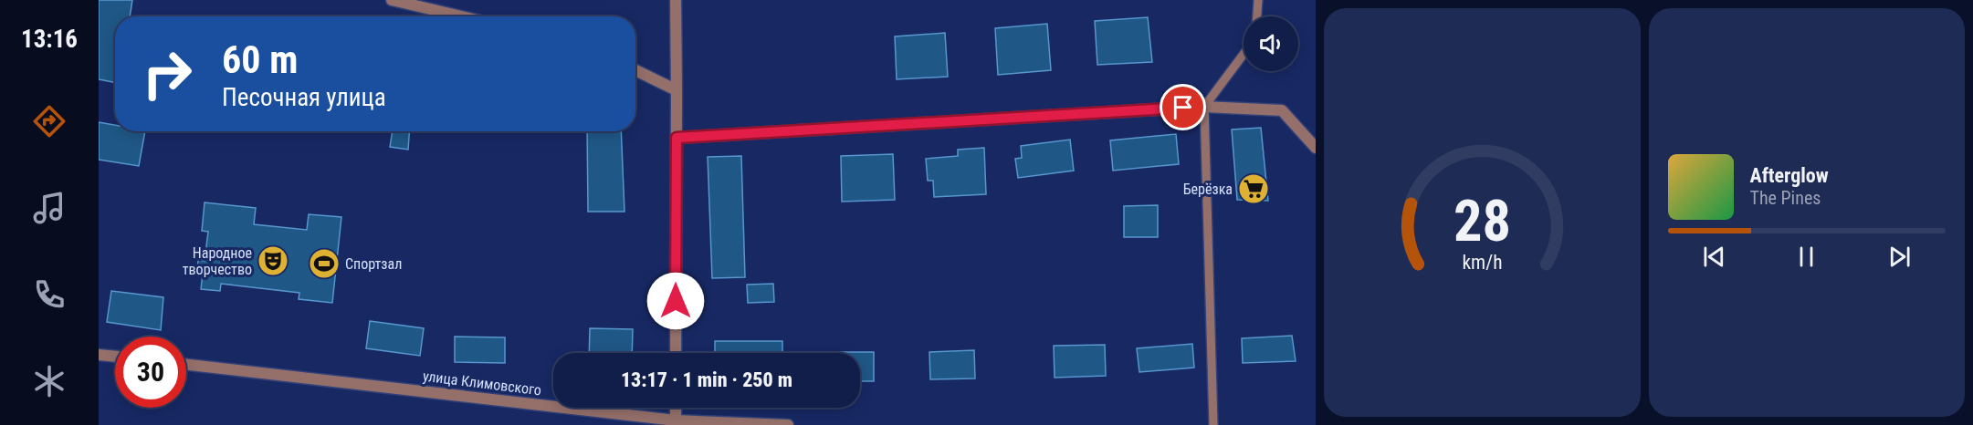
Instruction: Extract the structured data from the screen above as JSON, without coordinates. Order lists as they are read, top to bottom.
{
  "streets": {
    "street": ["улица Климовского"]
  },
  "places": {
    "supermarket": ["Берёзка"],
    "theatre": ["Народное творчество"],
    "sports": ["Спортзал"]
  },
  "page": {
    "tabs": "13:16",
    "turn": ["60 m", "Песочная улица"],
    "song": ["Afterglow", "The Pines"],
    "limit": "30",
    "trip": "13:17 · 1 min · 250 m",
    "gauge": ["28", "km/h"]
  }
}
